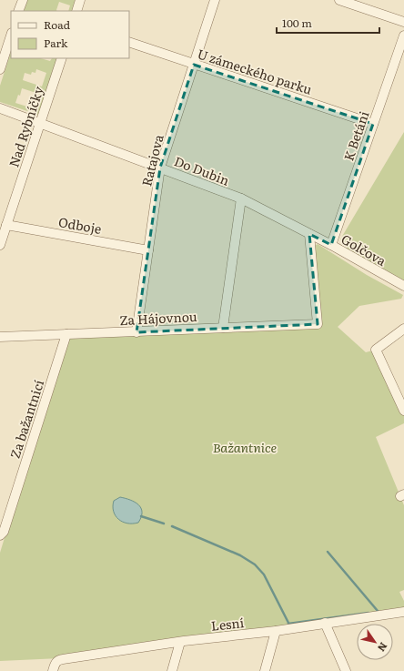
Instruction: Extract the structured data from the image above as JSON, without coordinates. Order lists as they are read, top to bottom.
{
  "streets": {
    "street": [
      "U zámeckého parku",
      "Nad Rybníčky",
      "K Betáni",
      "Ratajova",
      "Do Dubin",
      "Odboje",
      "Golčova",
      "Za Hájovnou",
      "Za bažantnicí",
      "Lesní"
    ]
  },
  "crossings": [
    ["U zámeckého parku", "K Betáni"],
    ["U zámeckého parku", "Ratajova"],
    ["Nad Rybníčky", "Do Dubin"],
    ["Nad Rybníčky", "Odboje"],
    ["K Betáni", "Do Dubin"],
    ["K Betáni", "Golčova"],
    ["Ratajova", "Do Dubin"],
    ["Ratajova", "Odboje"],
    ["Ratajova", "Za Hájovnou"],
    ["Do Dubin", "Golčova"],
    ["Do Dubin", "Za Hájovnou"],
    ["Za Hájovnou", "Za bažantnicí"]
  ],
  "parks": ["Bažantnice"],
  "legend": ["Road", "Park"],
  "scale_bar": "100 m",
  "north": "bottom right"
}
